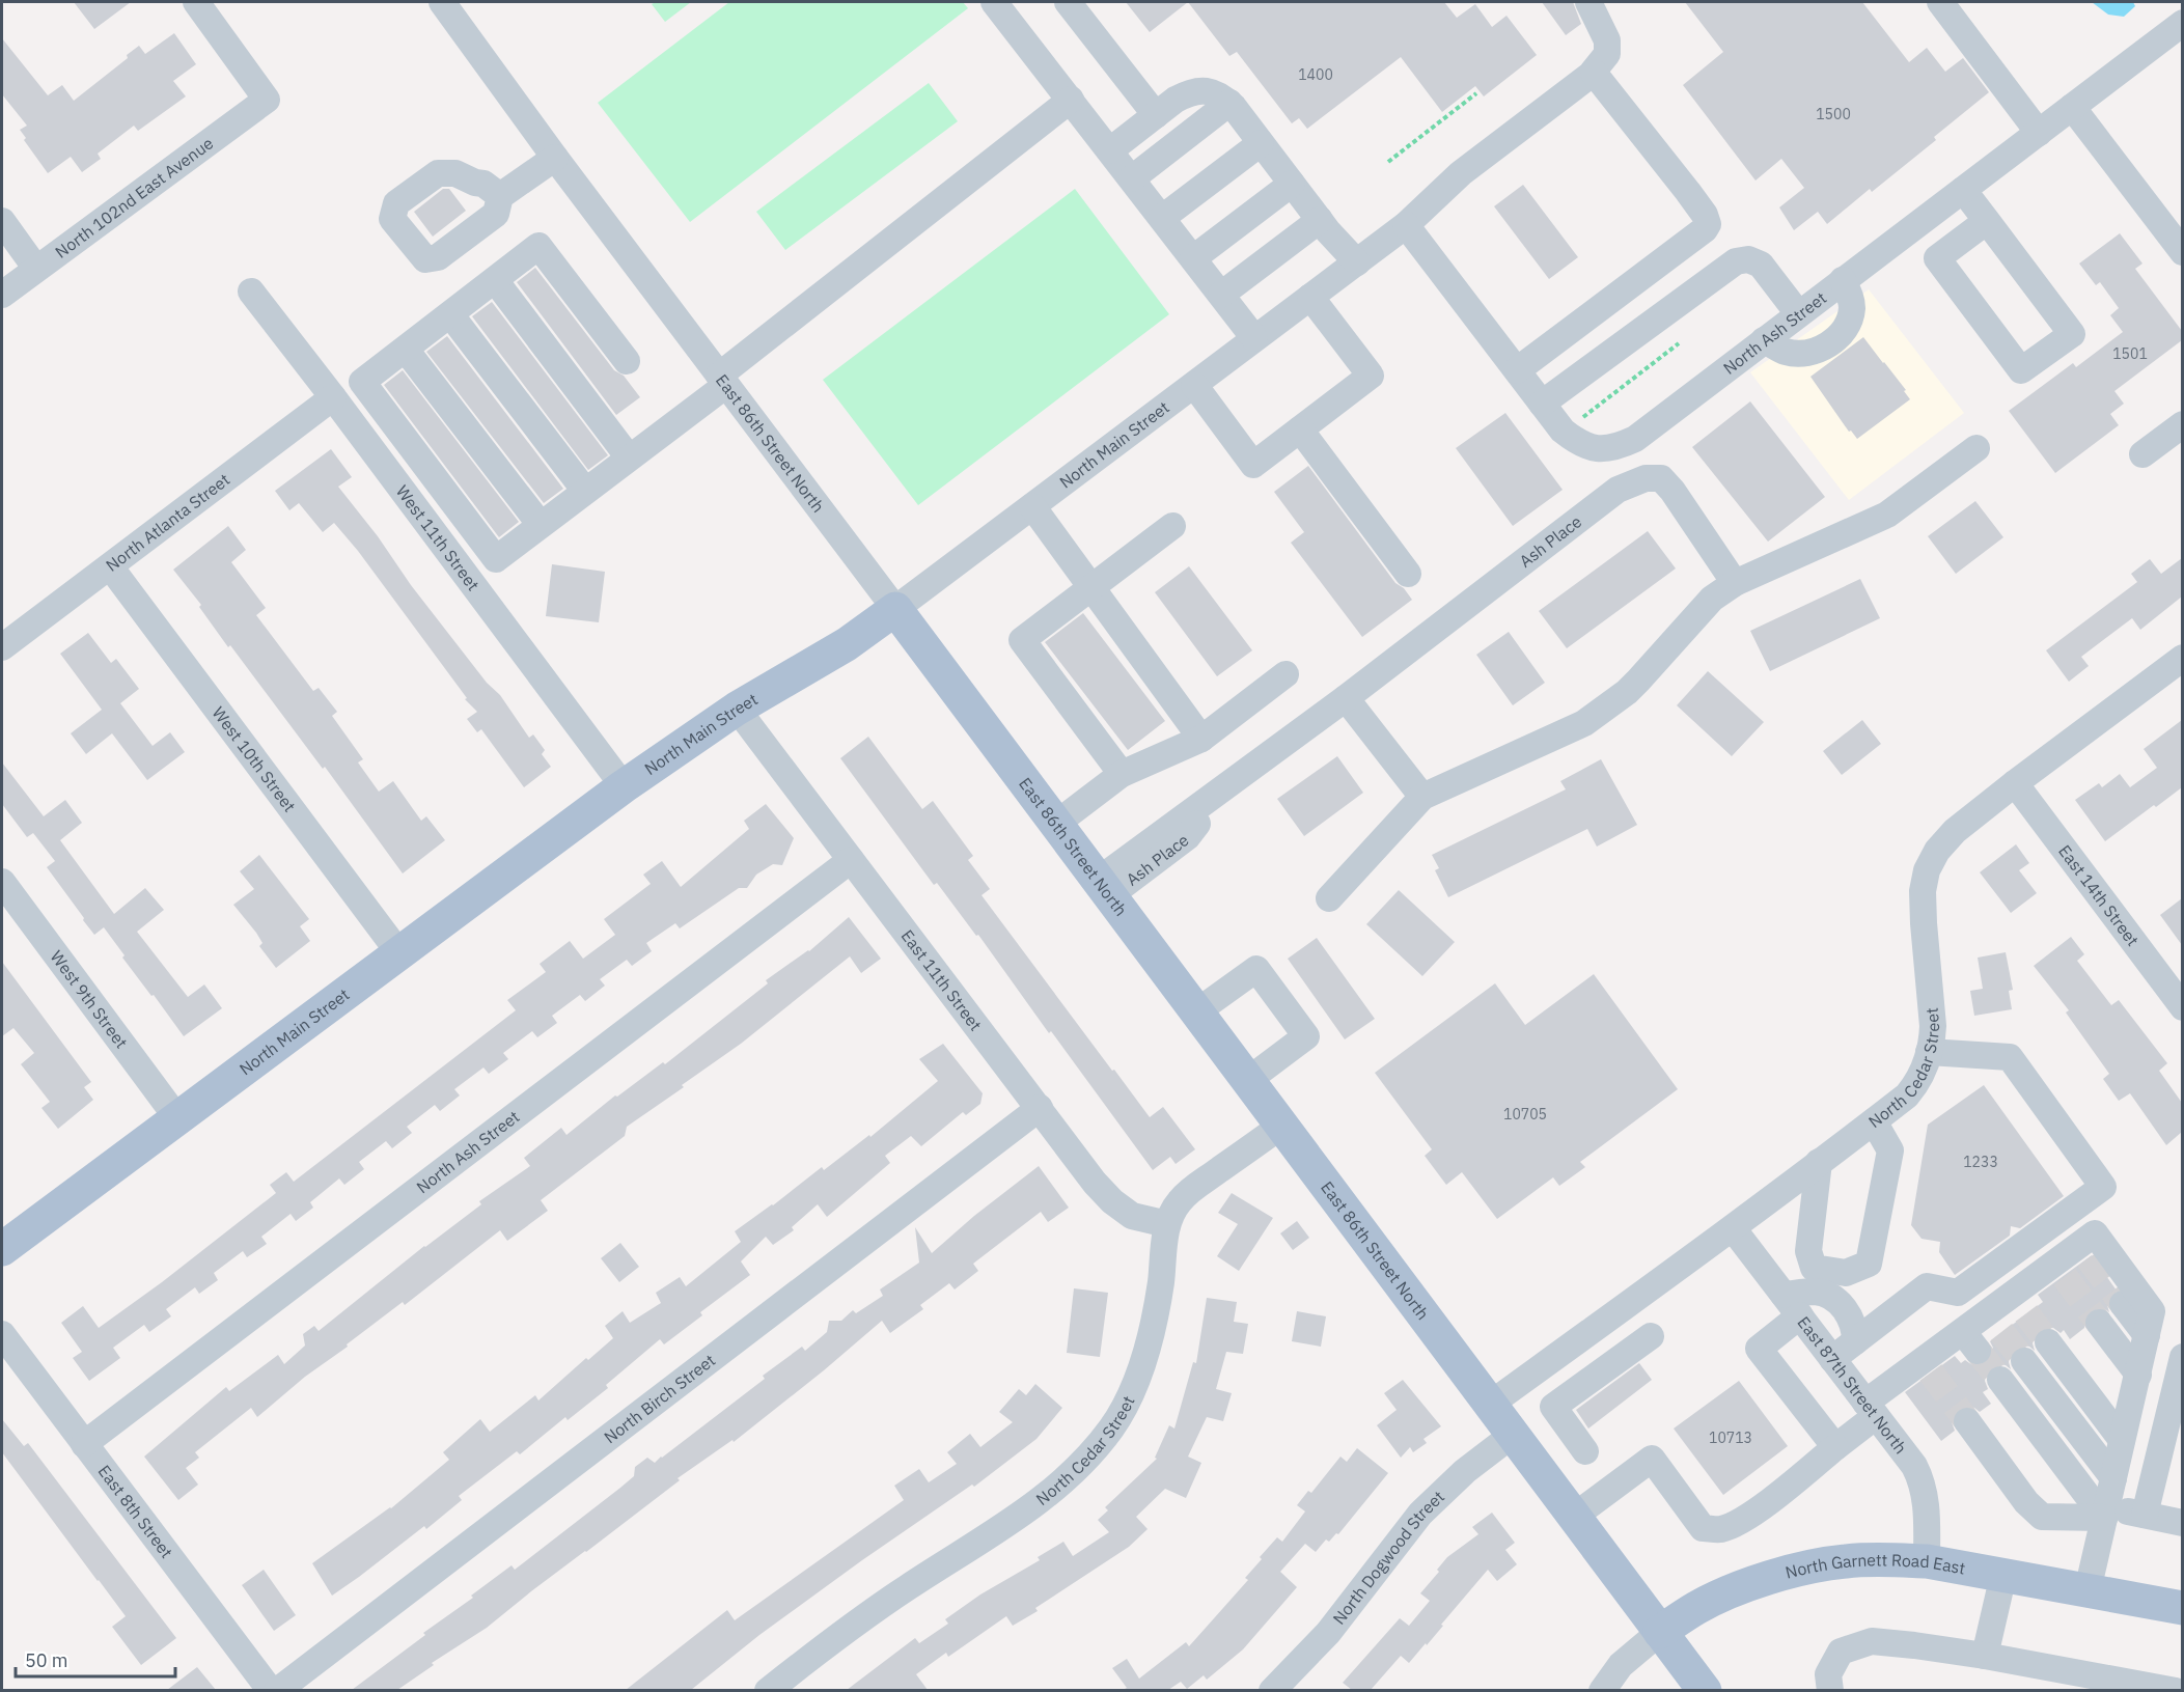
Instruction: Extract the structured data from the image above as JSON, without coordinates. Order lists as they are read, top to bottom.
{
  "streets": {
    "main road": ["East 86th Street North", "North Main Street", "North Garnett Road East"],
    "street": [
      "North 102nd East Avenue",
      "North Ash Street",
      "North Atlanta Street",
      "West 11th Street",
      "Ash Place",
      "West 10th Street",
      "East 14th Street",
      "East 11th Street",
      "West 9th Street",
      "North Cedar Street",
      "East 87th Street North",
      "North Birch Street",
      "East 8th Street",
      "North Dogwood Street"
    ]
  },
  "crossings": [
    ["North Ash Street", "North Main Street"],
    ["North Ash Street", "East 11th Street"],
    ["North Ash Street", "East 8th Street"],
    ["East 86th Street North", "North Main Street"],
    ["East 86th Street North", "Ash Place"],
    ["East 86th Street North", "North Cedar Street"],
    ["East 86th Street North", "North Dogwood Street"],
    ["East 86th Street North", "North Garnett Road East"],
    ["North Main Street", "West 11th Street"],
    ["North Main Street", "West 10th Street"],
    ["North Main Street", "East 11th Street"],
    ["North Main Street", "West 9th Street"],
    ["North Atlanta Street", "West 11th Street"],
    ["North Atlanta Street", "West 10th Street"],
    ["East 14th Street", "North Cedar Street"],
    ["East 11th Street", "North Cedar Street"],
    ["East 11th Street", "North Birch Street"],
    ["North Cedar Street", "East 87th Street North"],
    ["East 87th Street North", "North Garnett Road East"]
  ],
  "house_numbers": [
    "1400",
    "1500",
    "1501",
    "10705",
    "1233",
    "10713"
  ],
  "scale_bar": "50 m"
}
